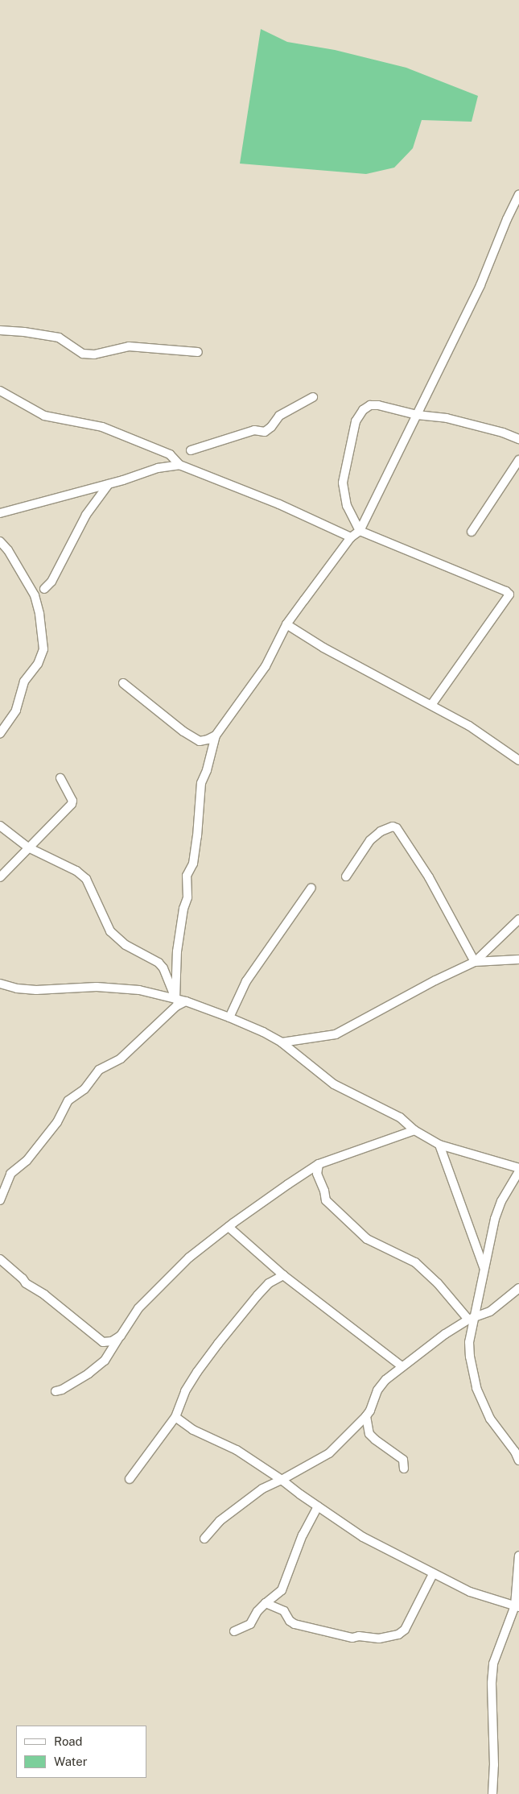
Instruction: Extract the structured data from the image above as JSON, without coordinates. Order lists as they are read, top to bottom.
{
  "legend": ["Road", "Water"]
}
